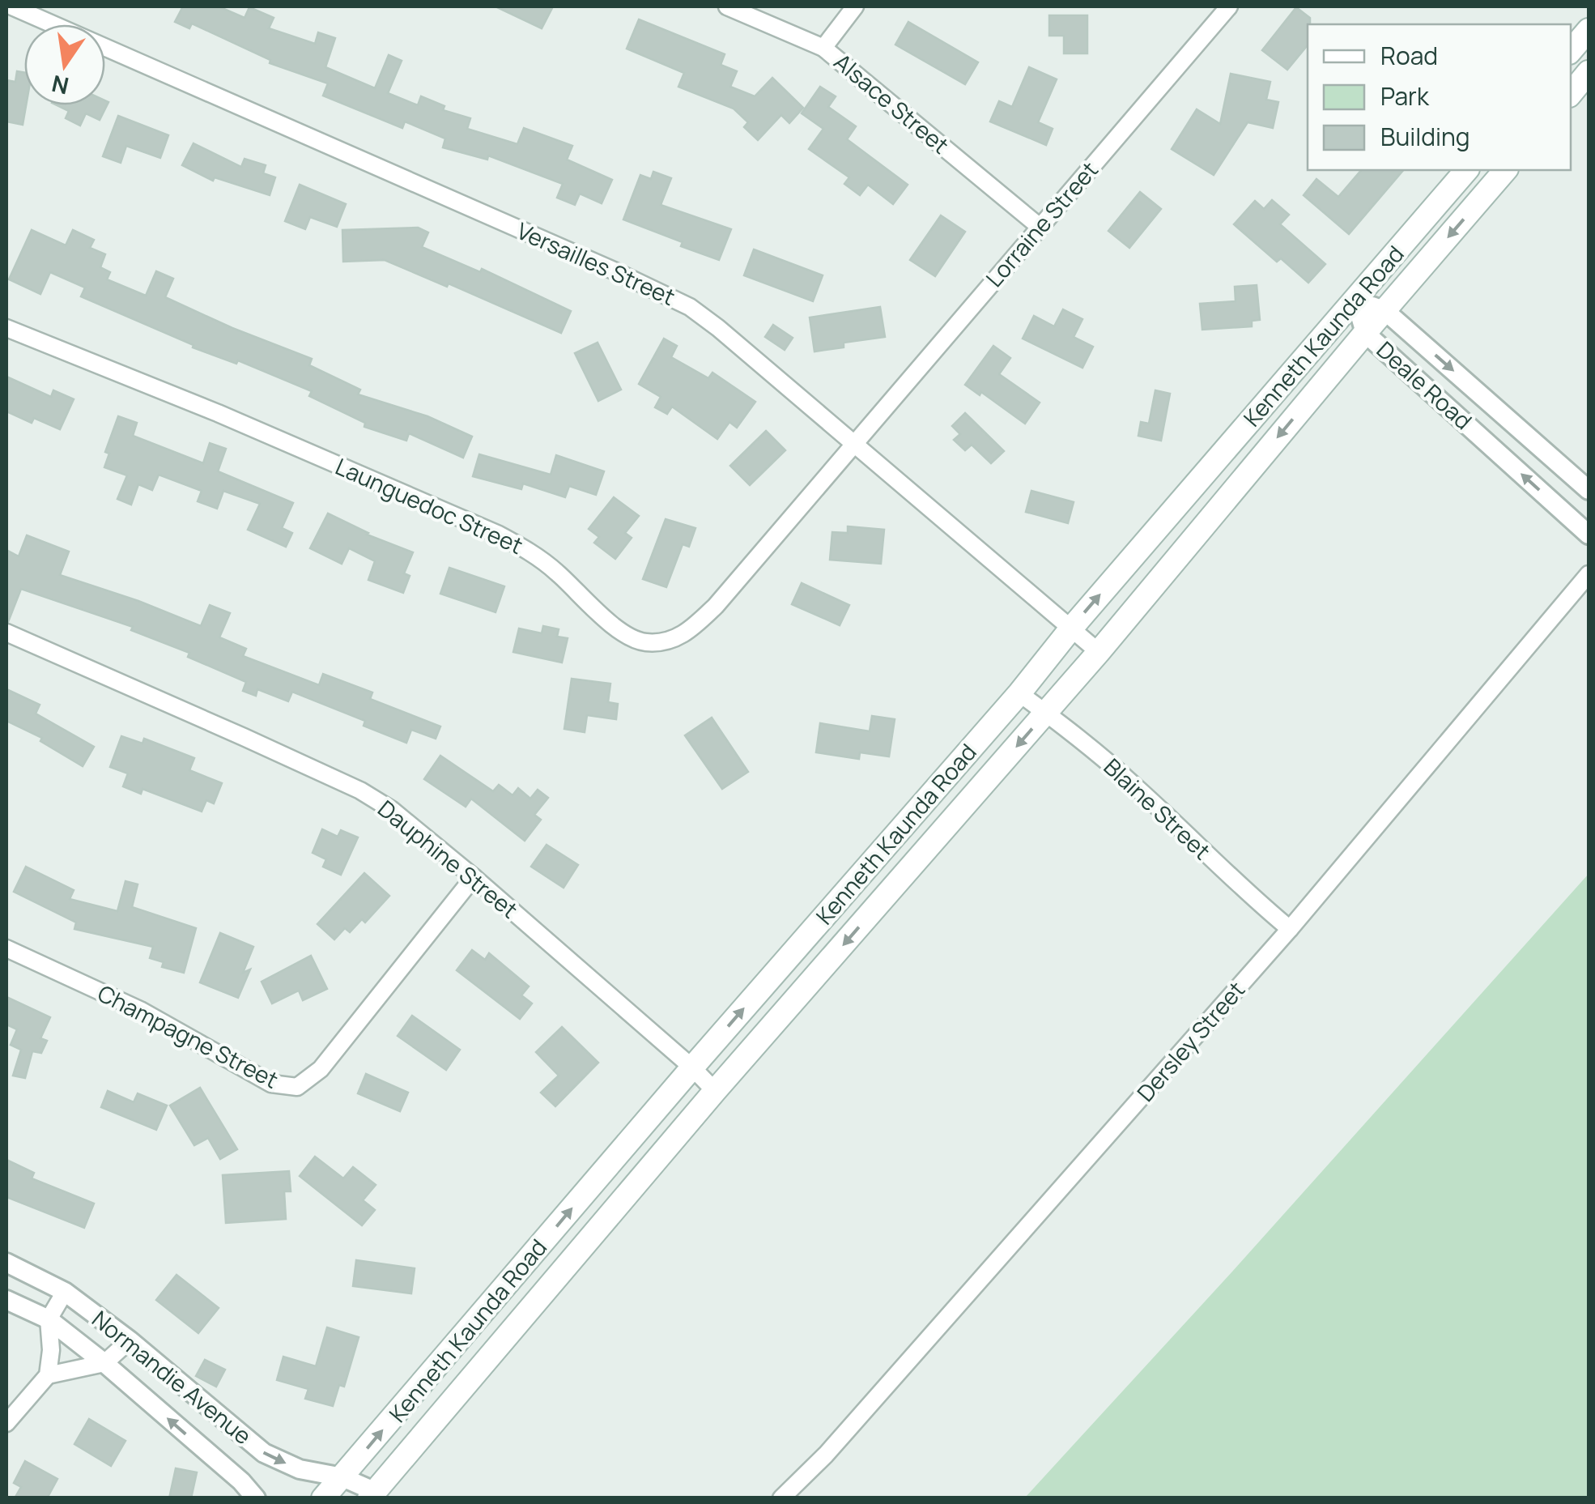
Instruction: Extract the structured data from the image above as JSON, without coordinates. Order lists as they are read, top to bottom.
{
  "streets": {
    "main road": ["Kenneth Kaunda Road"],
    "street": [
      "Alsace Street",
      "Lorraine Street",
      "Versailles Street",
      "Deale Road",
      "Launguedoc Street",
      "Blaine Street",
      "Dauphine Street",
      "Champagne Street",
      "Dersley Street",
      "Normandie Avenue"
    ]
  },
  "crossings": [
    ["Alsace Street", "Lorraine Street"],
    ["Lorraine Street", "Versailles Street"],
    ["Lorraine Street", "Launguedoc Street"],
    ["Versailles Street", "Kenneth Kaunda Road"],
    ["Versailles Street", "Launguedoc Street"],
    ["Kenneth Kaunda Road", "Deale Road"],
    ["Kenneth Kaunda Road", "Blaine Street"],
    ["Kenneth Kaunda Road", "Dauphine Street"],
    ["Kenneth Kaunda Road", "Normandie Avenue"],
    ["Blaine Street", "Dersley Street"],
    ["Dauphine Street", "Champagne Street"]
  ],
  "legend": ["Road", "Park", "Building"],
  "north": "bottom"
}
